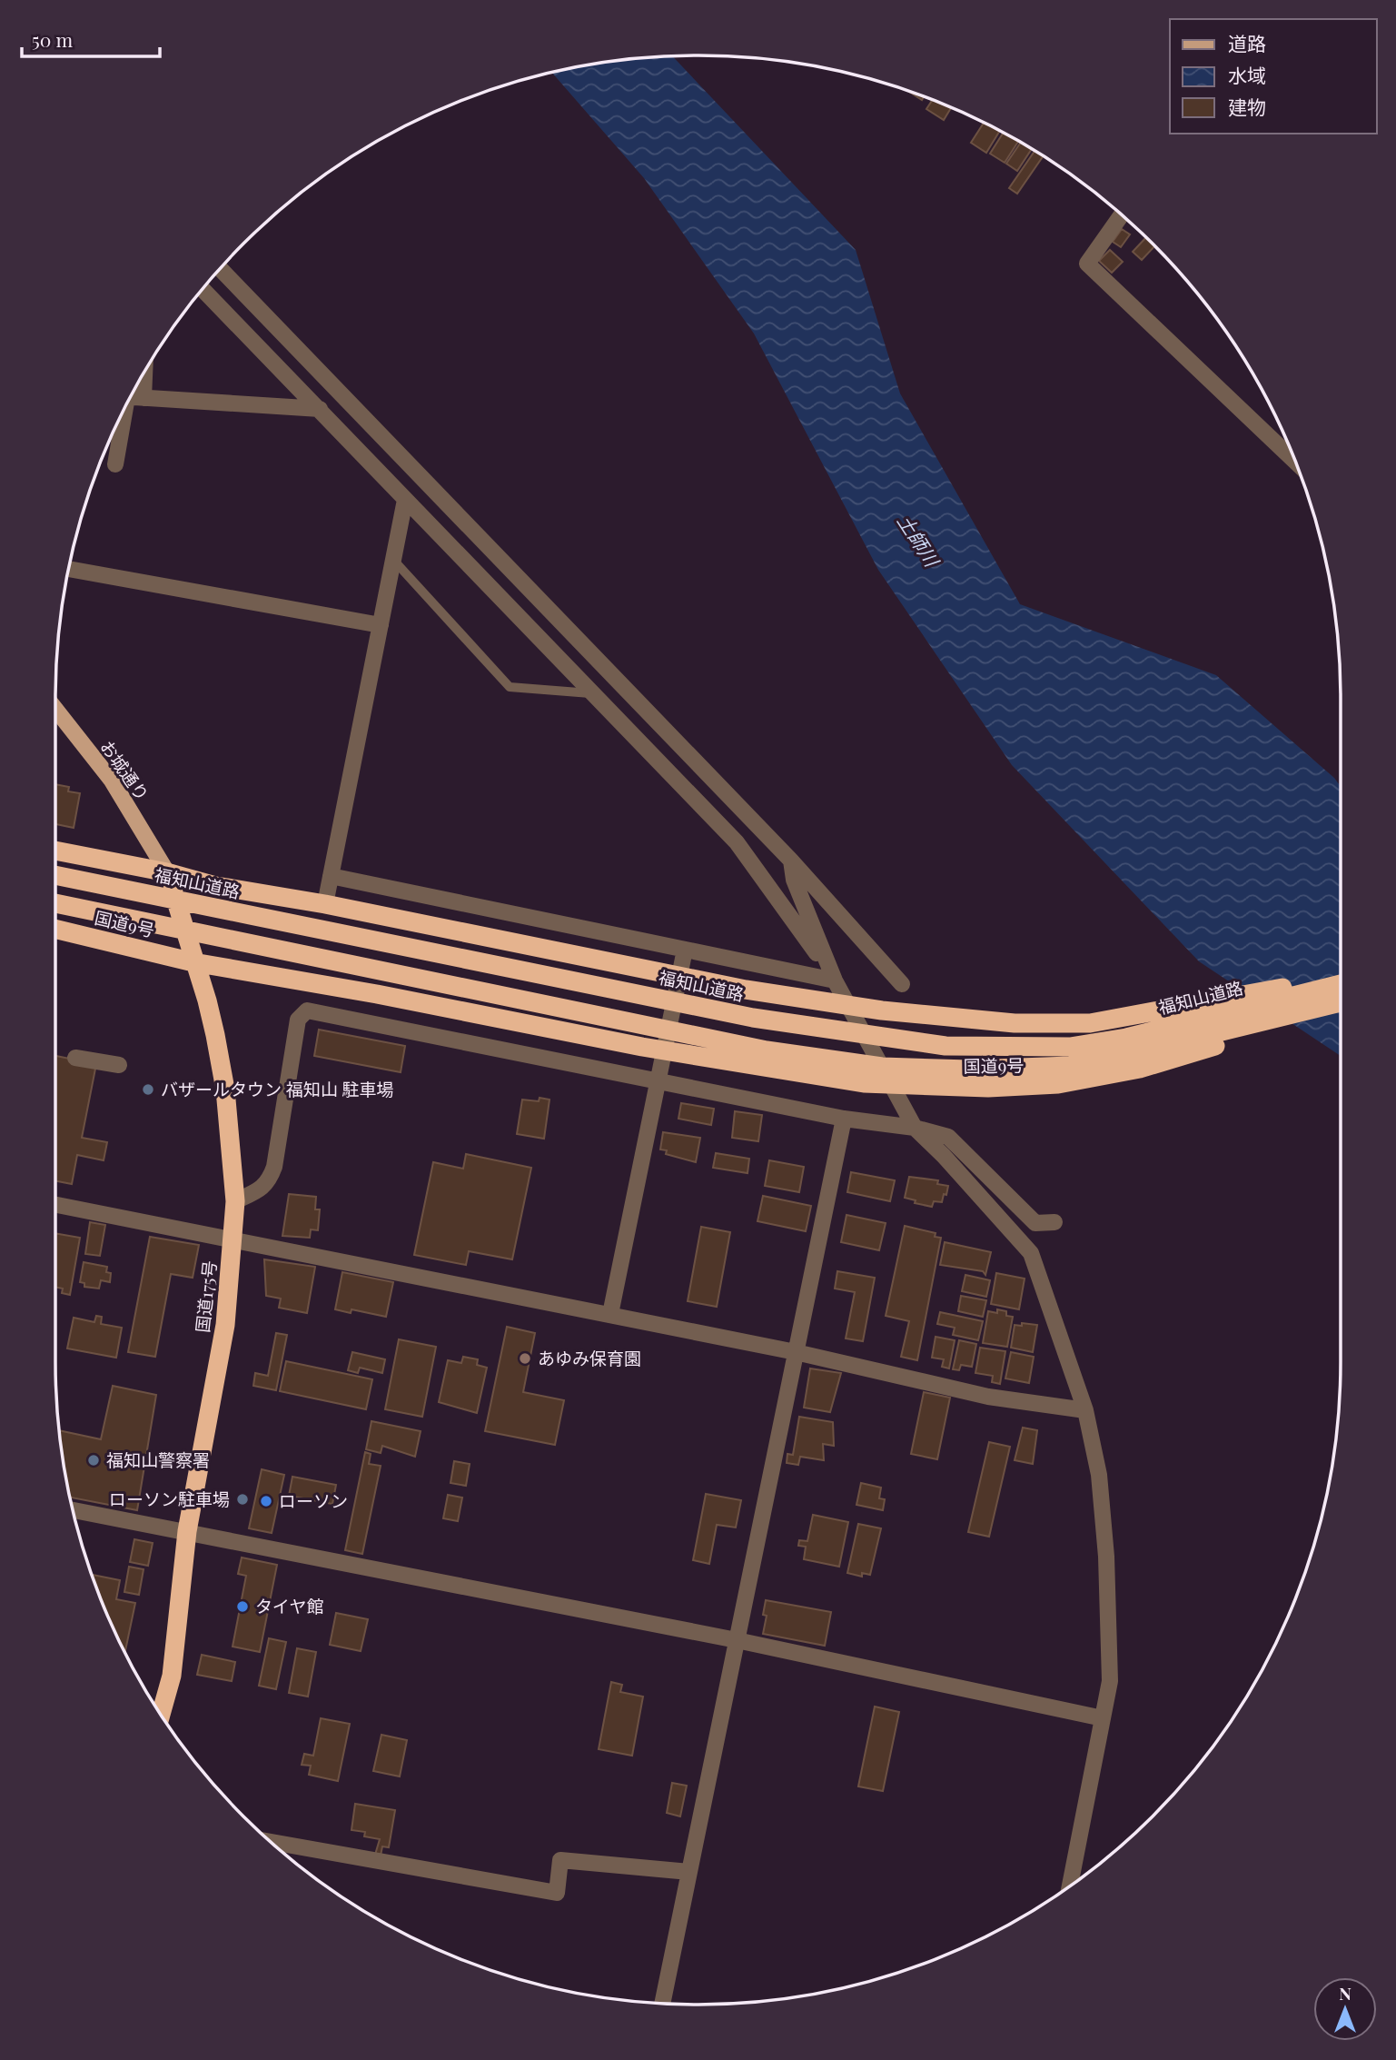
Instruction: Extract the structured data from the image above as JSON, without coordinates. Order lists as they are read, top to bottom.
{
  "streets": {
    "highway": ["福知山道路", "国道9号", "国道175号"],
    "main road": ["お城通り"]
  },
  "crossings": [
    ["お城通り", "国道175号"],
    ["国道9号", "国道175号"]
  ],
  "water": ["土師川"],
  "places": [
    "バザールタウン 福知山 駐車場",
    "あゆみ保育園",
    "福知山警察署",
    "ローソン駐車場",
    "ローソン",
    "タイヤ館"
  ],
  "legend": ["道路", "水域", "建物"],
  "scale_bar": "50 m",
  "north": "top"
}
